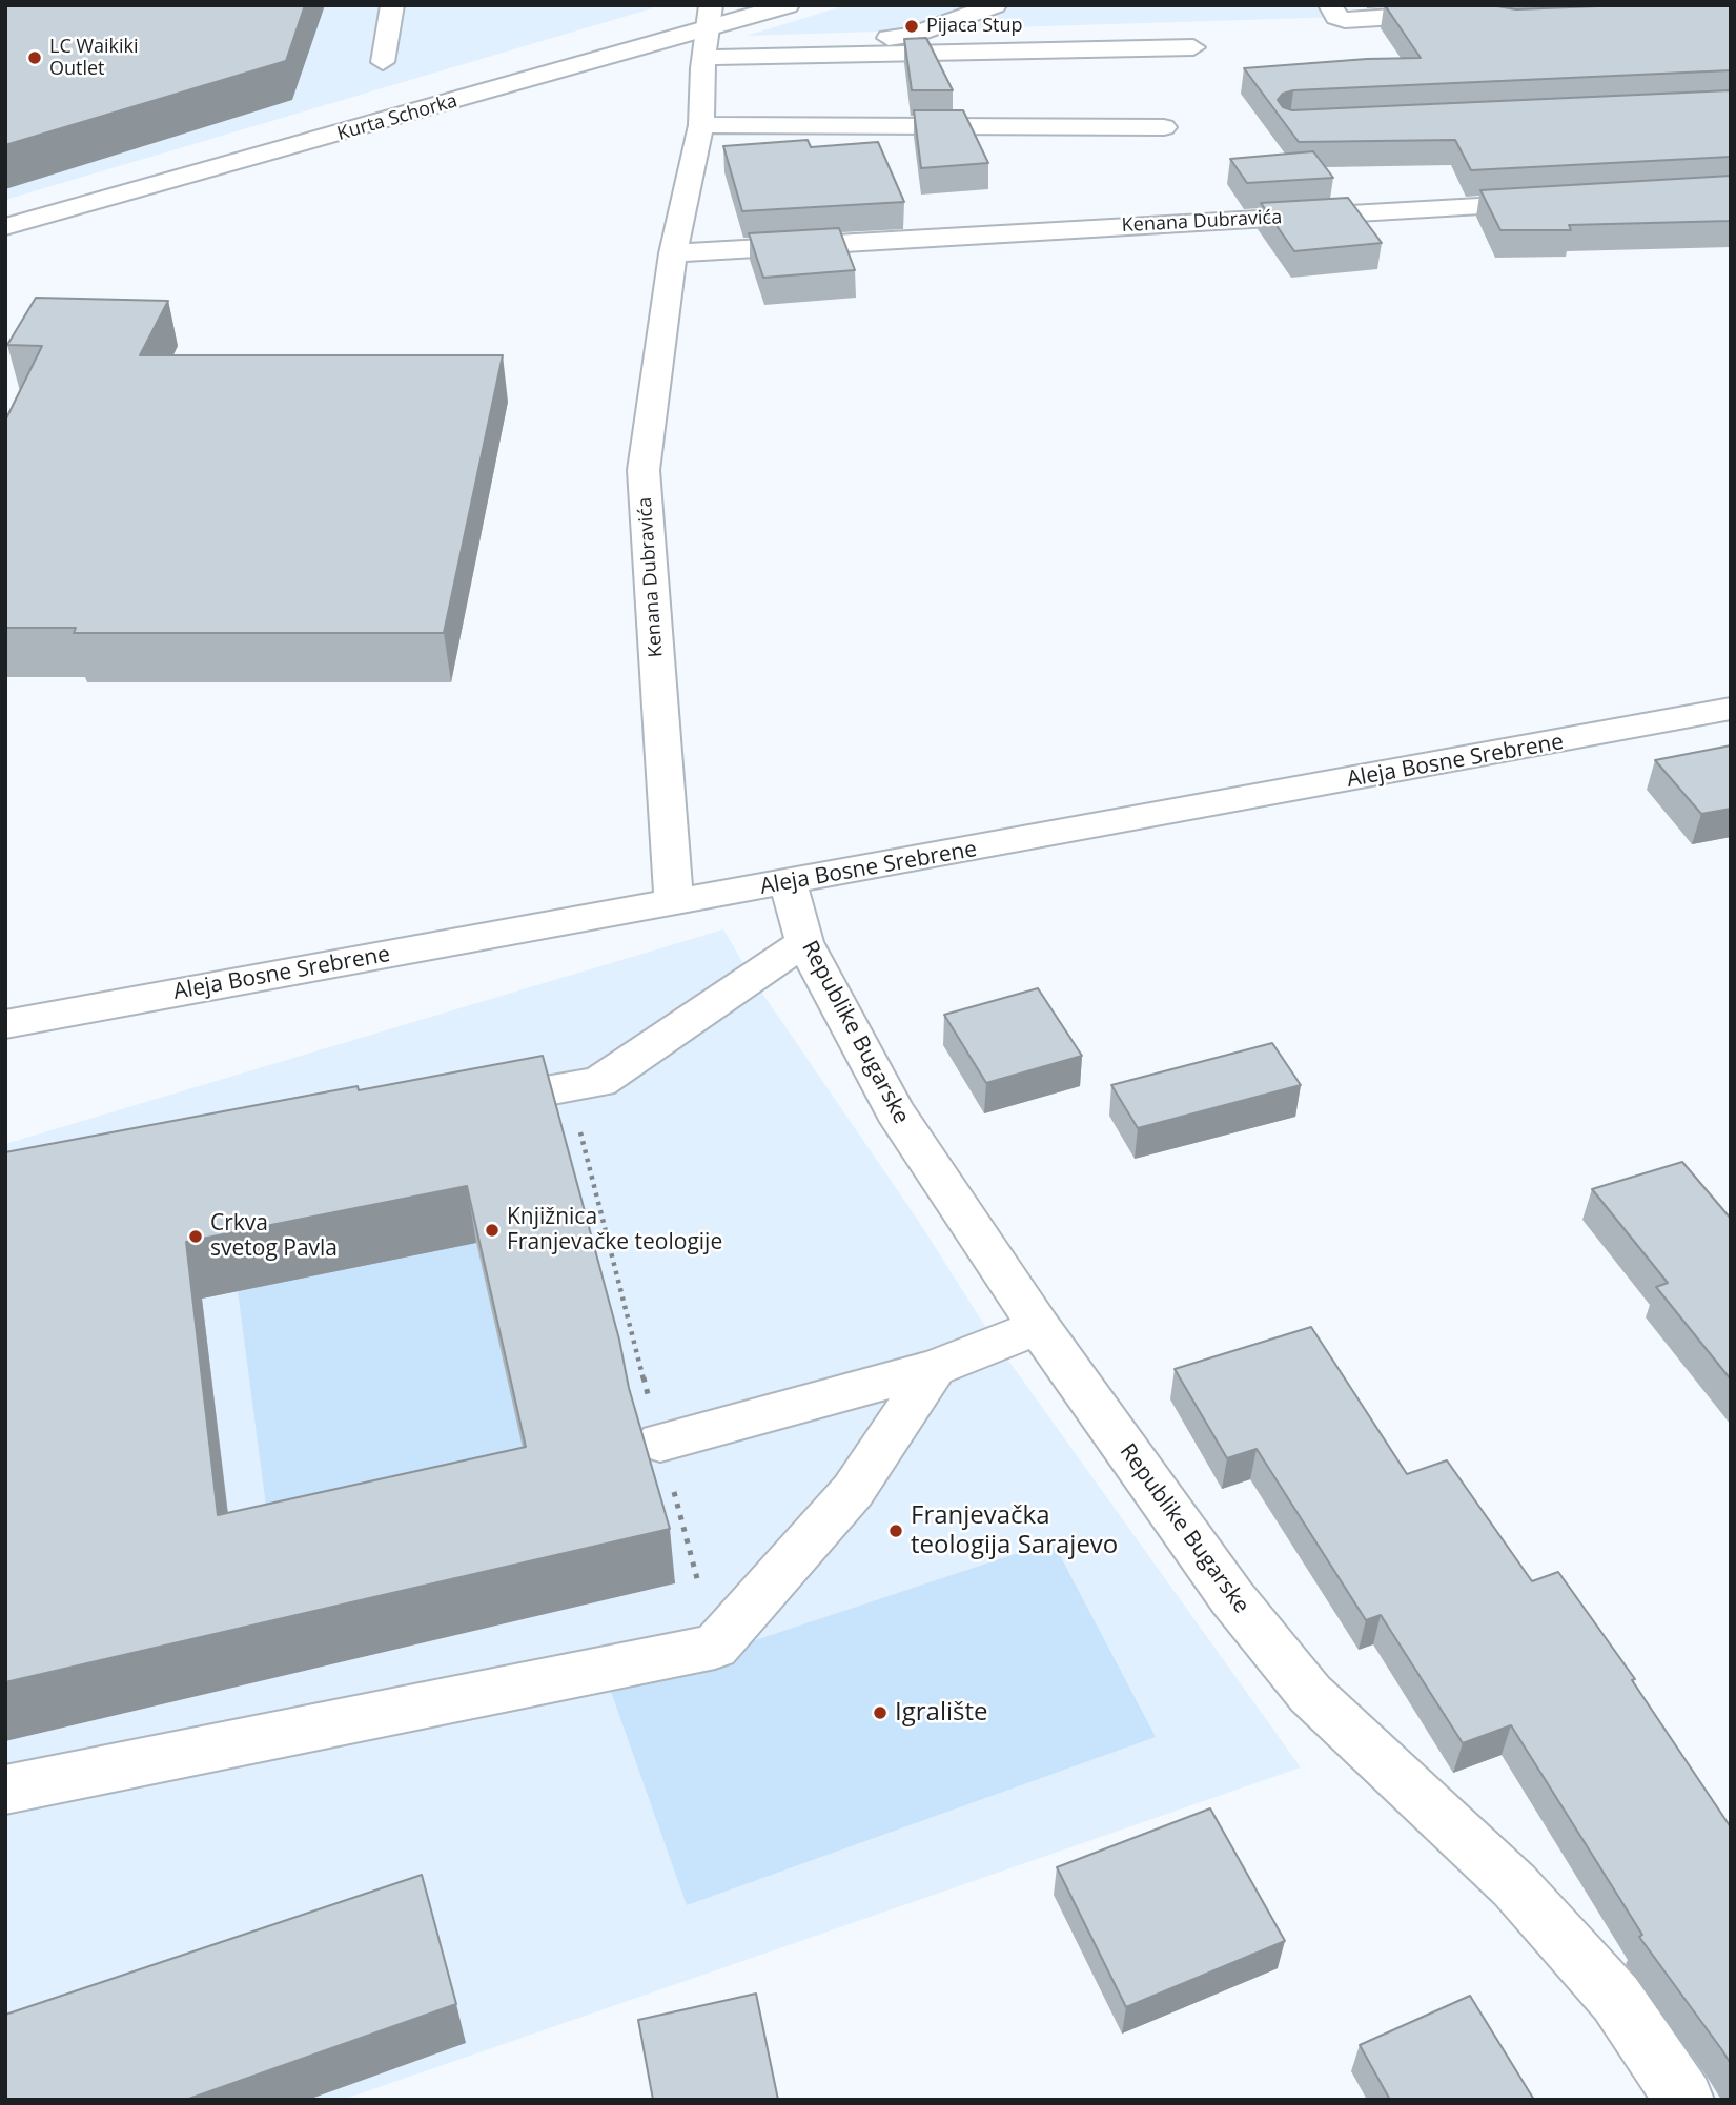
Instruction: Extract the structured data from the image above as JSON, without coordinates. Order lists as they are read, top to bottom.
{
  "streets": {
    "street": [
      "Kurta Schorka",
      "Kenana Dubravića",
      "Aleja Bosne Srebrene",
      "Republike Bugarske"
    ]
  },
  "crossings": [
    ["Kurta Schorka", "Kenana Dubravića"],
    ["Kenana Dubravića", "Aleja Bosne Srebrene"],
    ["Aleja Bosne Srebrene", "Republike Bugarske"]
  ],
  "places": [
    "Pijaca Stup",
    "LC Waikiki Outlet",
    "Knjižnica Franjevačke teologije",
    "Crkva svetog Pavla",
    "Franjevačka teologija Sarajevo",
    "Igralište"
  ]
}
